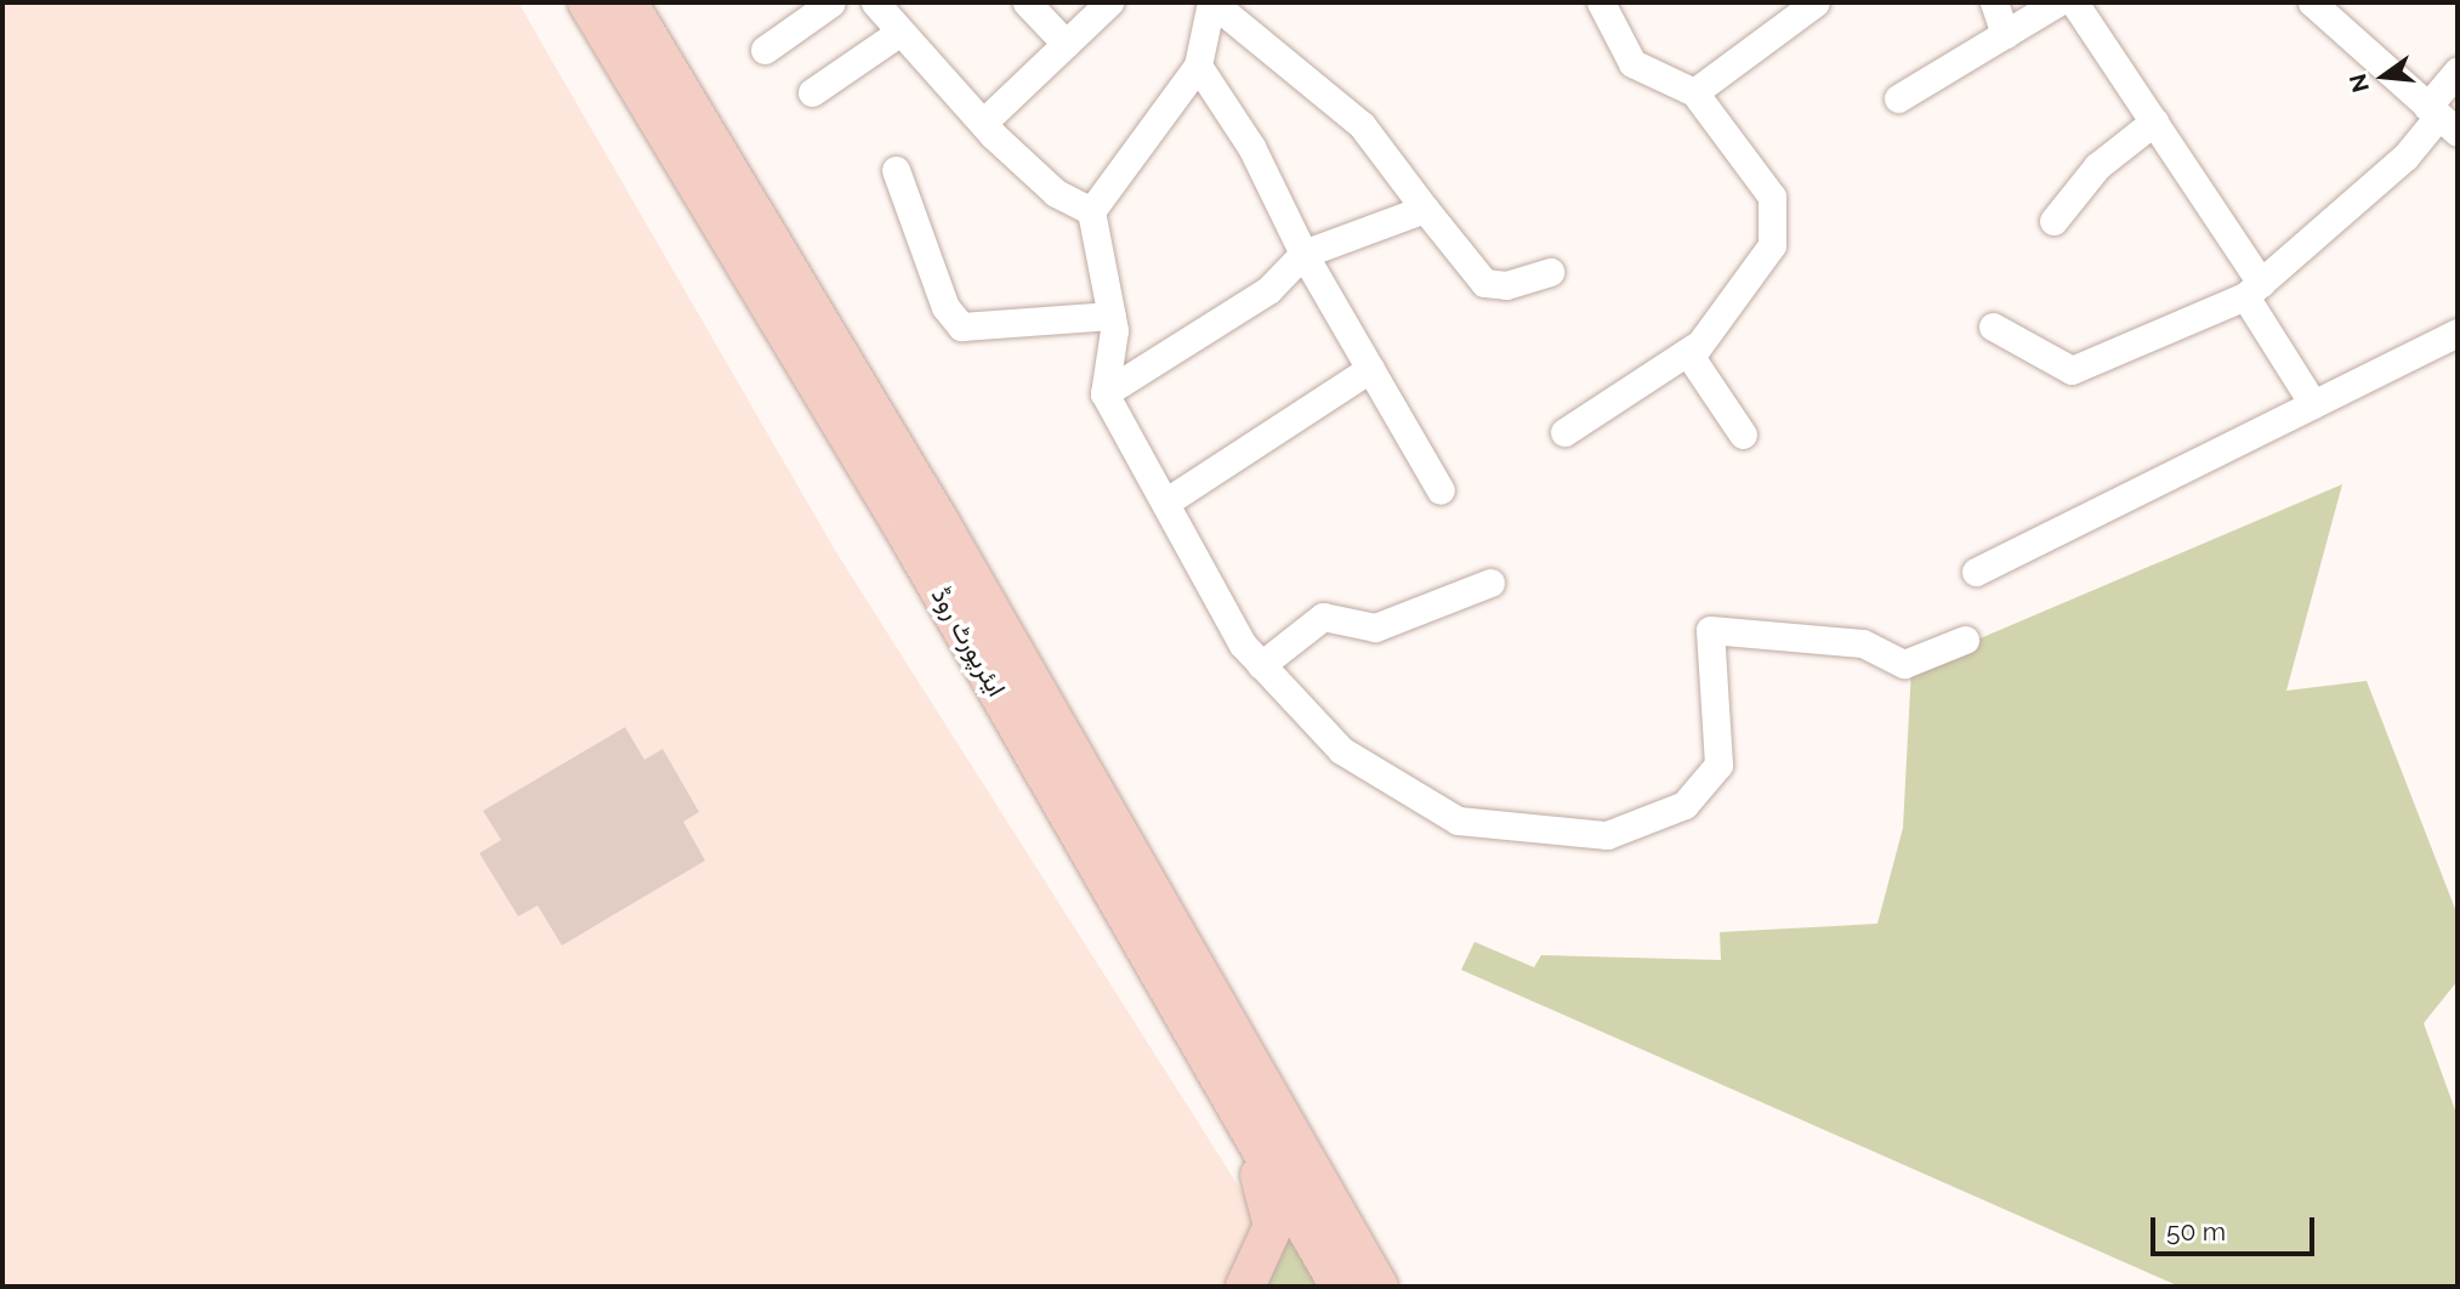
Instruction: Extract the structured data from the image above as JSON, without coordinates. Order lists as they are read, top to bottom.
{
  "streets": {
    "main road": ["ایئرپورٹ روڈ"]
  },
  "scale_bar": "50 m",
  "north": "left"
}
